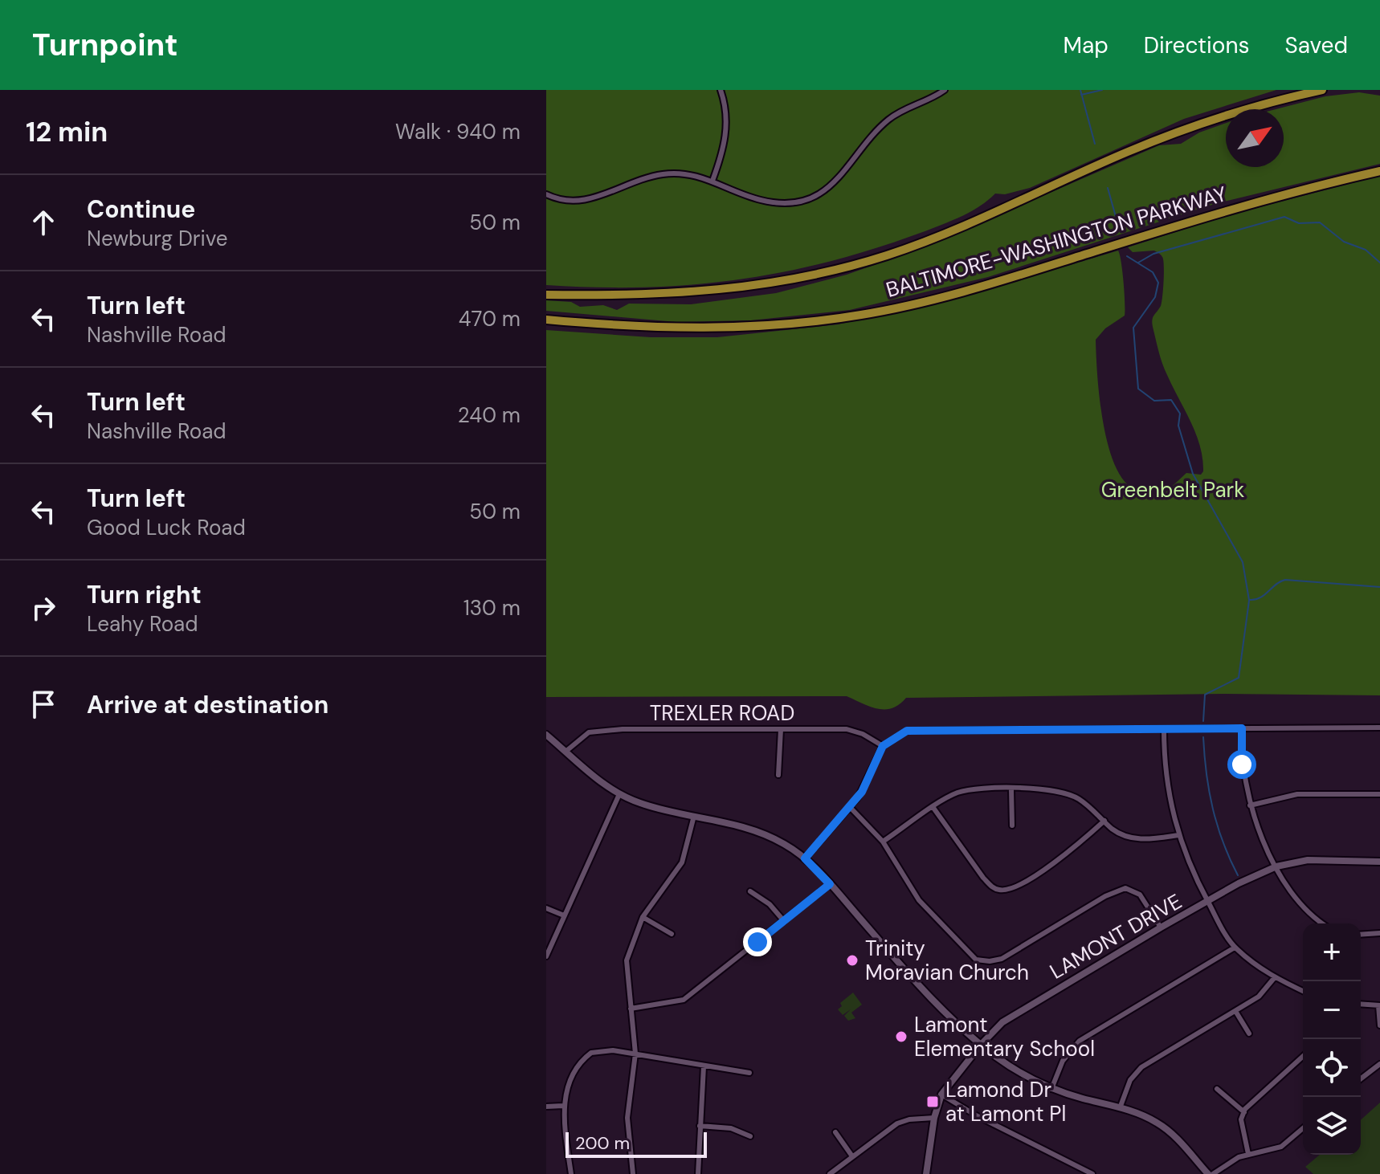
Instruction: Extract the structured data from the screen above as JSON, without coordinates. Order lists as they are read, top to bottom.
{
  "streets": {
    "highway": ["BALTIMORE-WASHINGTON PARKWAY"],
    "main road": ["LAMONT DRIVE"],
    "street": ["TREXLER ROAD"]
  },
  "parks": ["Greenbelt Park"],
  "places": {
    "other": ["Trinity Moravian Church", "Lamont Elementary School"],
    "transit": ["Lamond Dr at Lamont Pl"]
  },
  "scale_bar": "200 m",
  "north": "top right",
  "page": {
    "header": "Turnpoint",
    "nav": ["Map", "Directions", "Saved"],
    "heading": ["12 min", "Walk · 940 m"],
    "list": [
      ["Continue", "Newburg Drive", "50 m"],
      ["Turn left", "Nashville Road", "470 m"],
      ["Turn left", "Nashville Road", "240 m"],
      ["Turn left", "Good Luck Road", "50 m"],
      ["Turn right", "Leahy Road", "130 m"],
      "Arrive at destination"
    ],
    "map_buttons": ["+", "−"],
    "scale": "200 m"
  }
}
